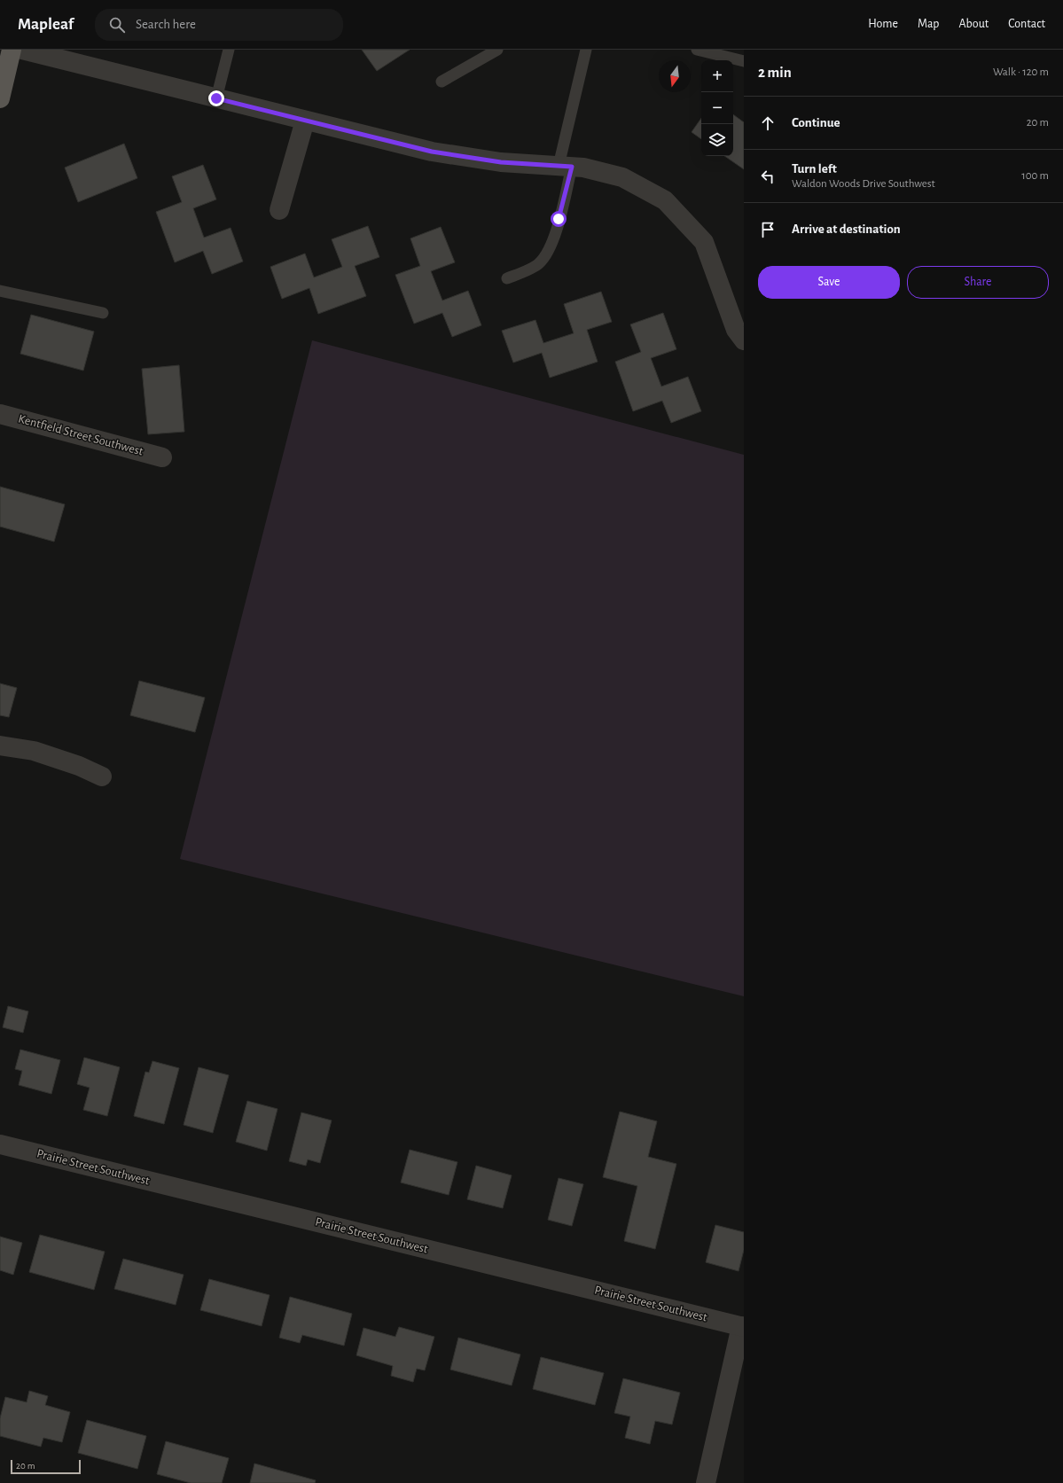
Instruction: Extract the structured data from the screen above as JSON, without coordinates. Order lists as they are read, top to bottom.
{
  "streets": {
    "street": ["Kentfield Street Southwest", "Prairie Street Southwest"]
  },
  "scale_bar": "20 m",
  "north": "bottom",
  "page": {
    "header": "Mapleaf",
    "search": "Search here",
    "nav": [
      "Home",
      "Map",
      "About",
      "Contact"
    ],
    "heading": ["2 min", "Walk · 120 m"],
    "map_buttons": ["+", "−"],
    "list": [
      ["Continue", "20 m"],
      ["Turn left", "Waldon Woods Drive Southwest", "100 m"],
      "Arrive at destination"
    ],
    "buttons": ["Save", "Share"],
    "scale": "20 m"
  }
}
